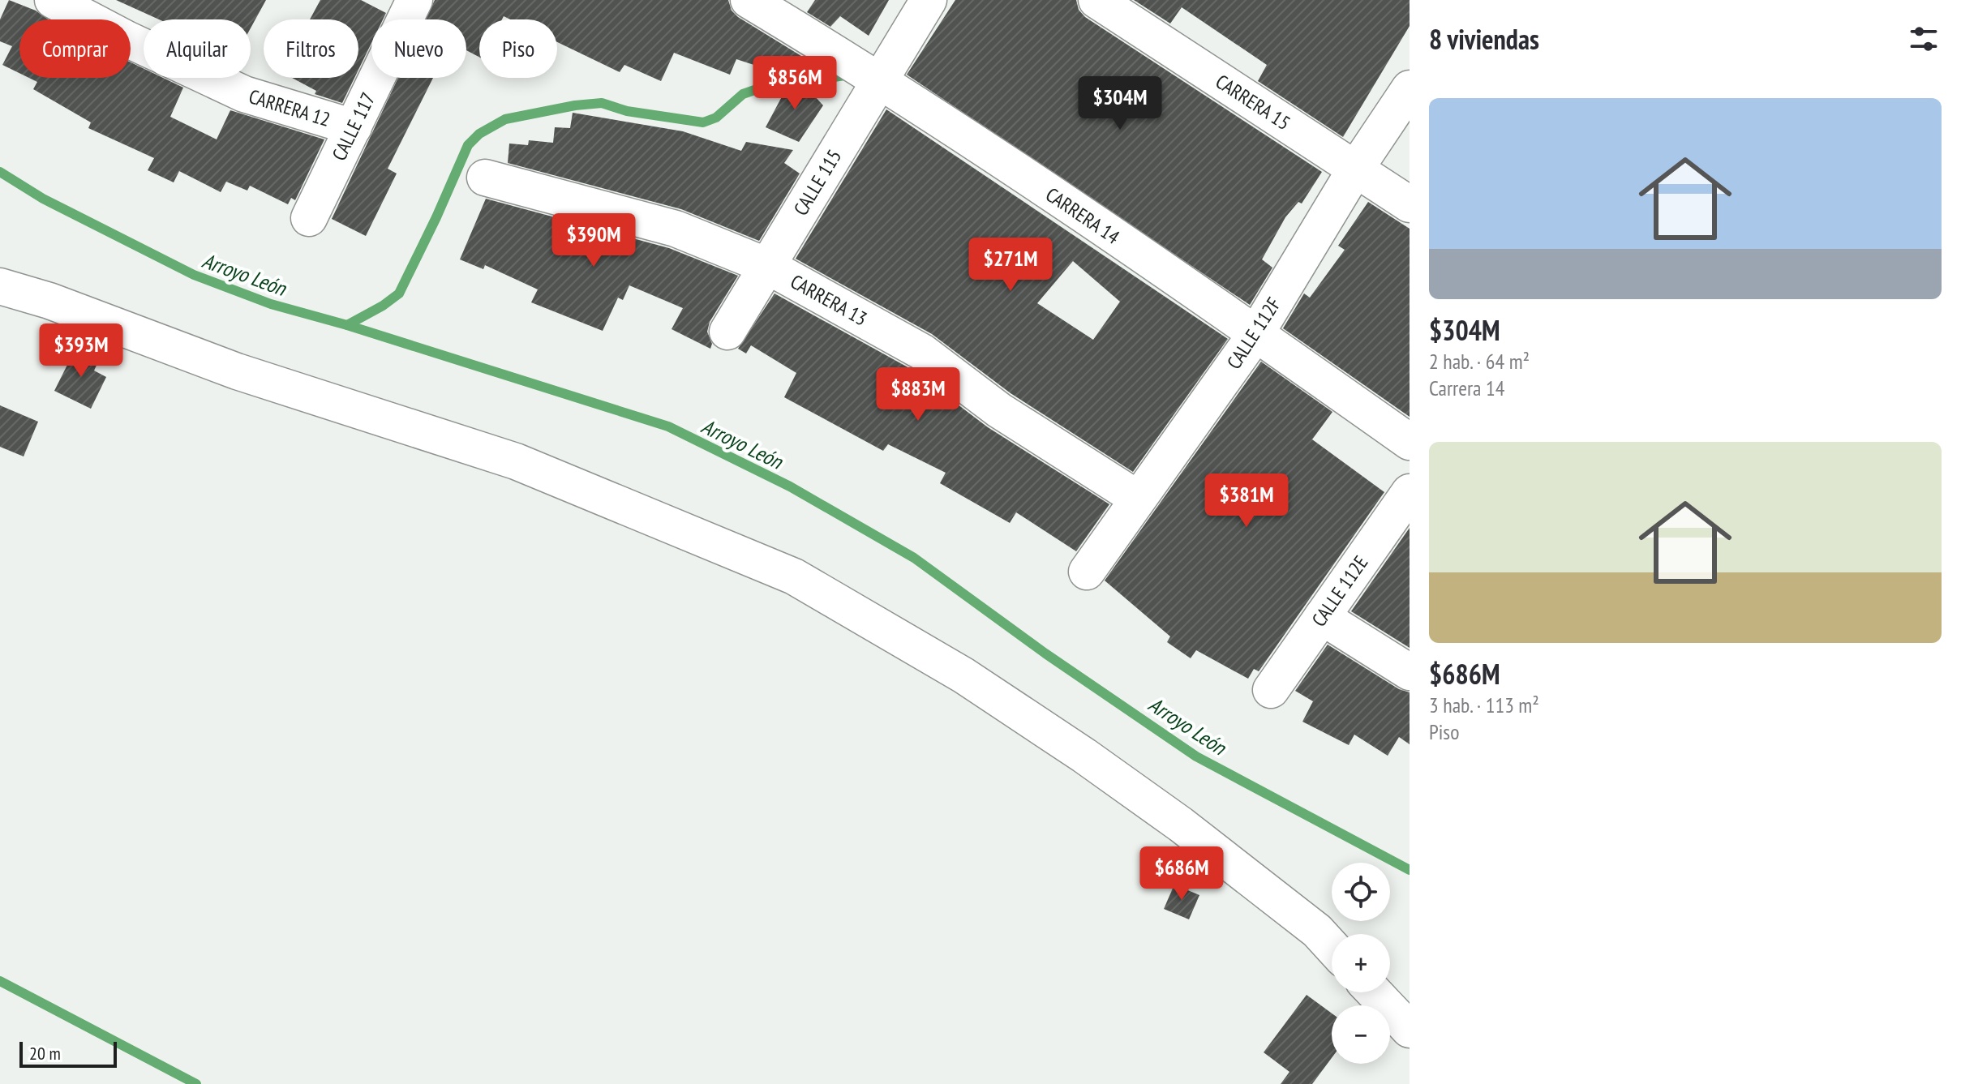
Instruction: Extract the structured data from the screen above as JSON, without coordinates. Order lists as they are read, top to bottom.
{
  "streets": {
    "street": [
      "CARRERA 15",
      "CARRERA 12",
      "CALLE 117",
      "CALLE 115",
      "CARRERA 14",
      "CARRERA 13",
      "CALLE 112F",
      "CALLE 112E"
    ]
  },
  "crossings": [
    ["CARRERA 15", "CALLE 112F"],
    ["CARRERA 12", "CALLE 117"],
    ["CALLE 115", "CARRERA 14"],
    ["CALLE 115", "CARRERA 13"],
    ["CARRERA 14", "CALLE 112F"],
    ["CARRERA 13", "CALLE 112F"]
  ],
  "water": ["Arroyo León"],
  "scale_bar": "20 m",
  "page": {
    "heading": "8 viviendas",
    "chip": [
      "Comprar",
      "Alquilar",
      "Filtros",
      "Nuevo",
      "Piso"
    ],
    "price": [
      "$856M",
      "$304M",
      "$390M",
      "$271M",
      "$393M",
      "$883M",
      "$381M",
      "$686M"
    ],
    "list": [
      {
        "name": "$304M",
        "note": "2 hab. · 64 m² · Carrera 14"
      },
      {
        "name": "$686M",
        "note": "3 hab. · 113 m² · Piso"
      }
    ],
    "map_buttons": ["+", "−"],
    "scale": "20 m"
  }
}
